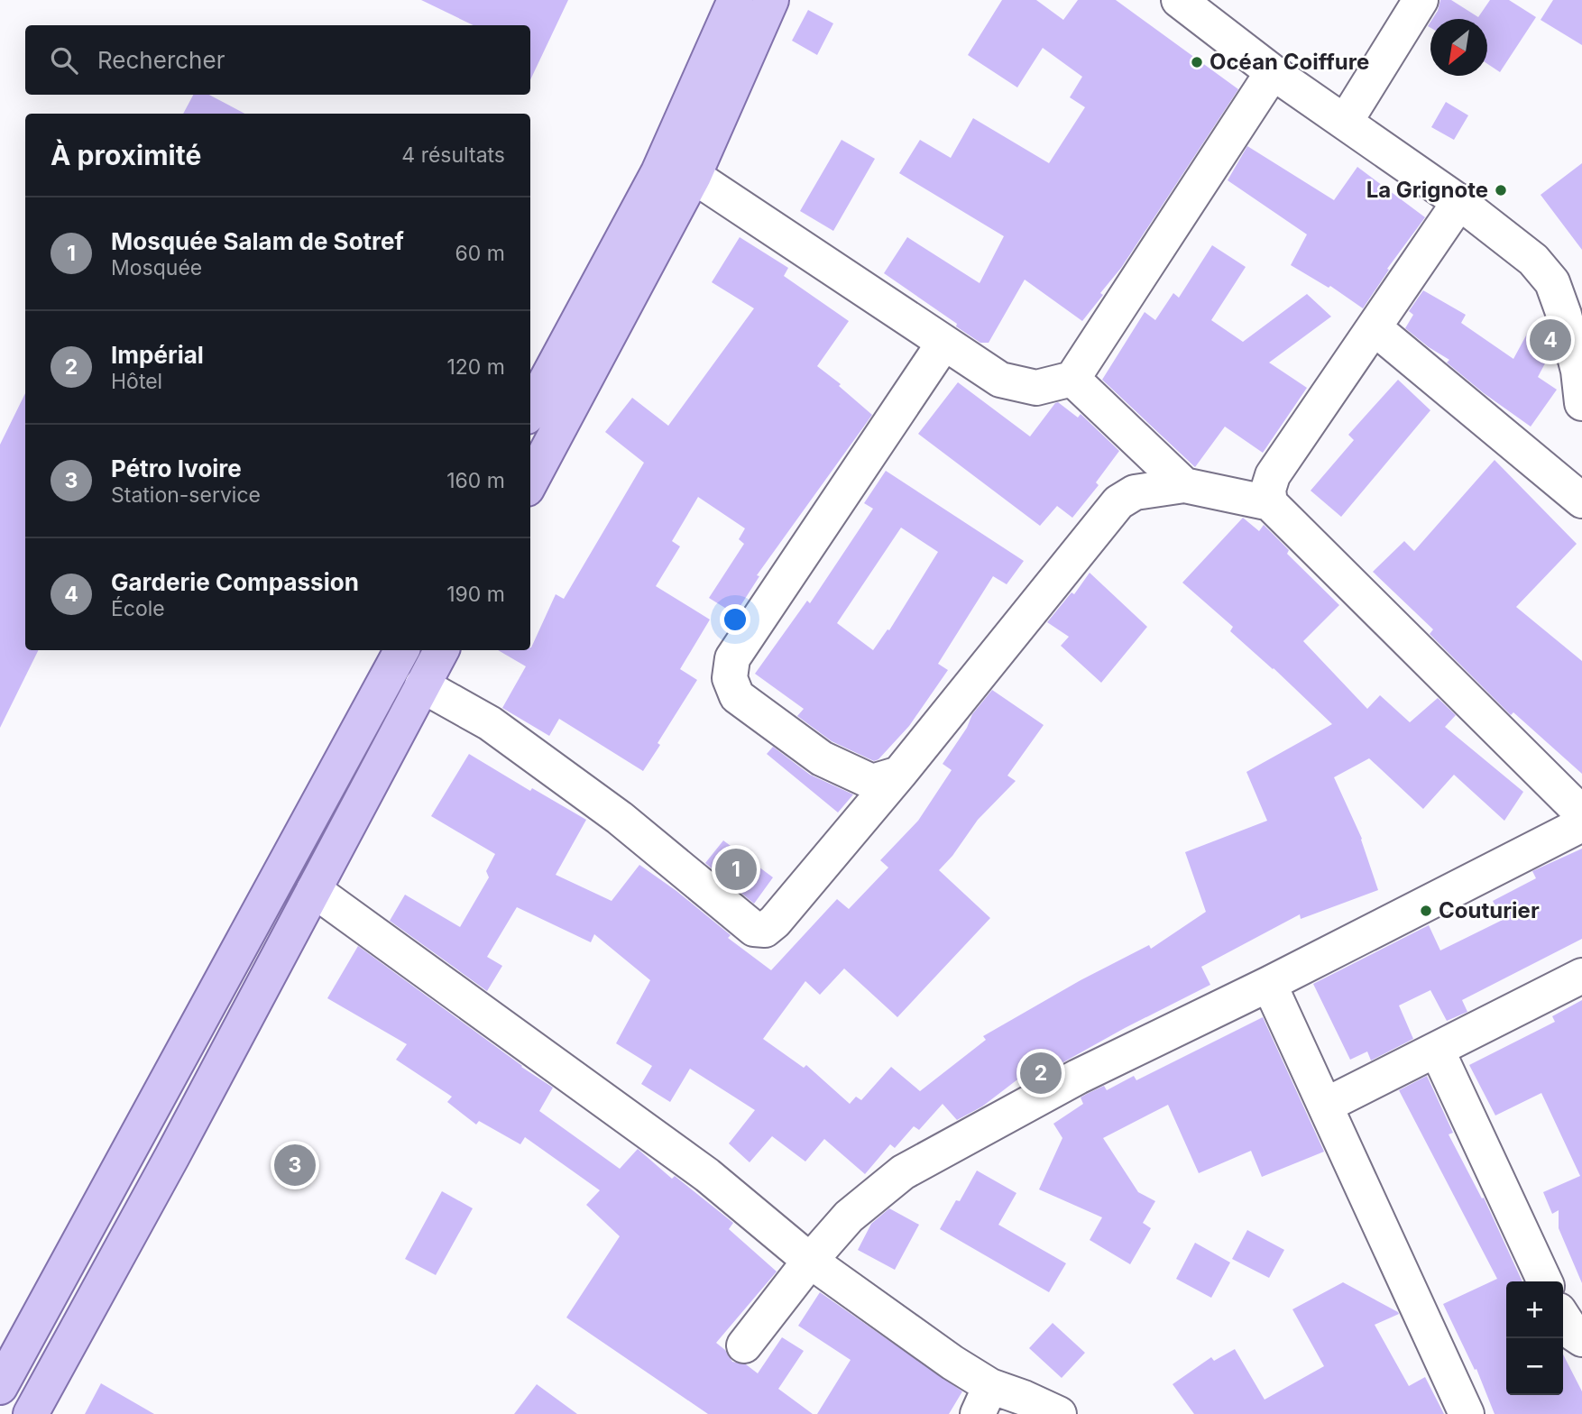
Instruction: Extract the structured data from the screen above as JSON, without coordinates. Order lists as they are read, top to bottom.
{
  "places": ["Océan Coiffure", "La Grignote", "Couturier"],
  "north": "bottom left",
  "page": {
    "search": "Rechercher",
    "heading": ["À proximité", "4 résultats"],
    "list": [
      {
        "mark": "1",
        "name": "Mosquée Salam de Sotref",
        "note": "Mosquée",
        "value": "60 m"
      },
      {
        "mark": "2",
        "name": "Impérial",
        "note": "Hôtel",
        "value": "120 m"
      },
      {
        "mark": "3",
        "name": "Pétro Ivoire",
        "note": "Station-service",
        "value": "160 m"
      },
      {
        "mark": "4",
        "name": "Garderie Compassion",
        "note": "École",
        "value": "190 m"
      }
    ],
    "pins": [
      "4",
      "1",
      "2",
      "3"
    ],
    "map_buttons": ["+", "−"]
  }
}
